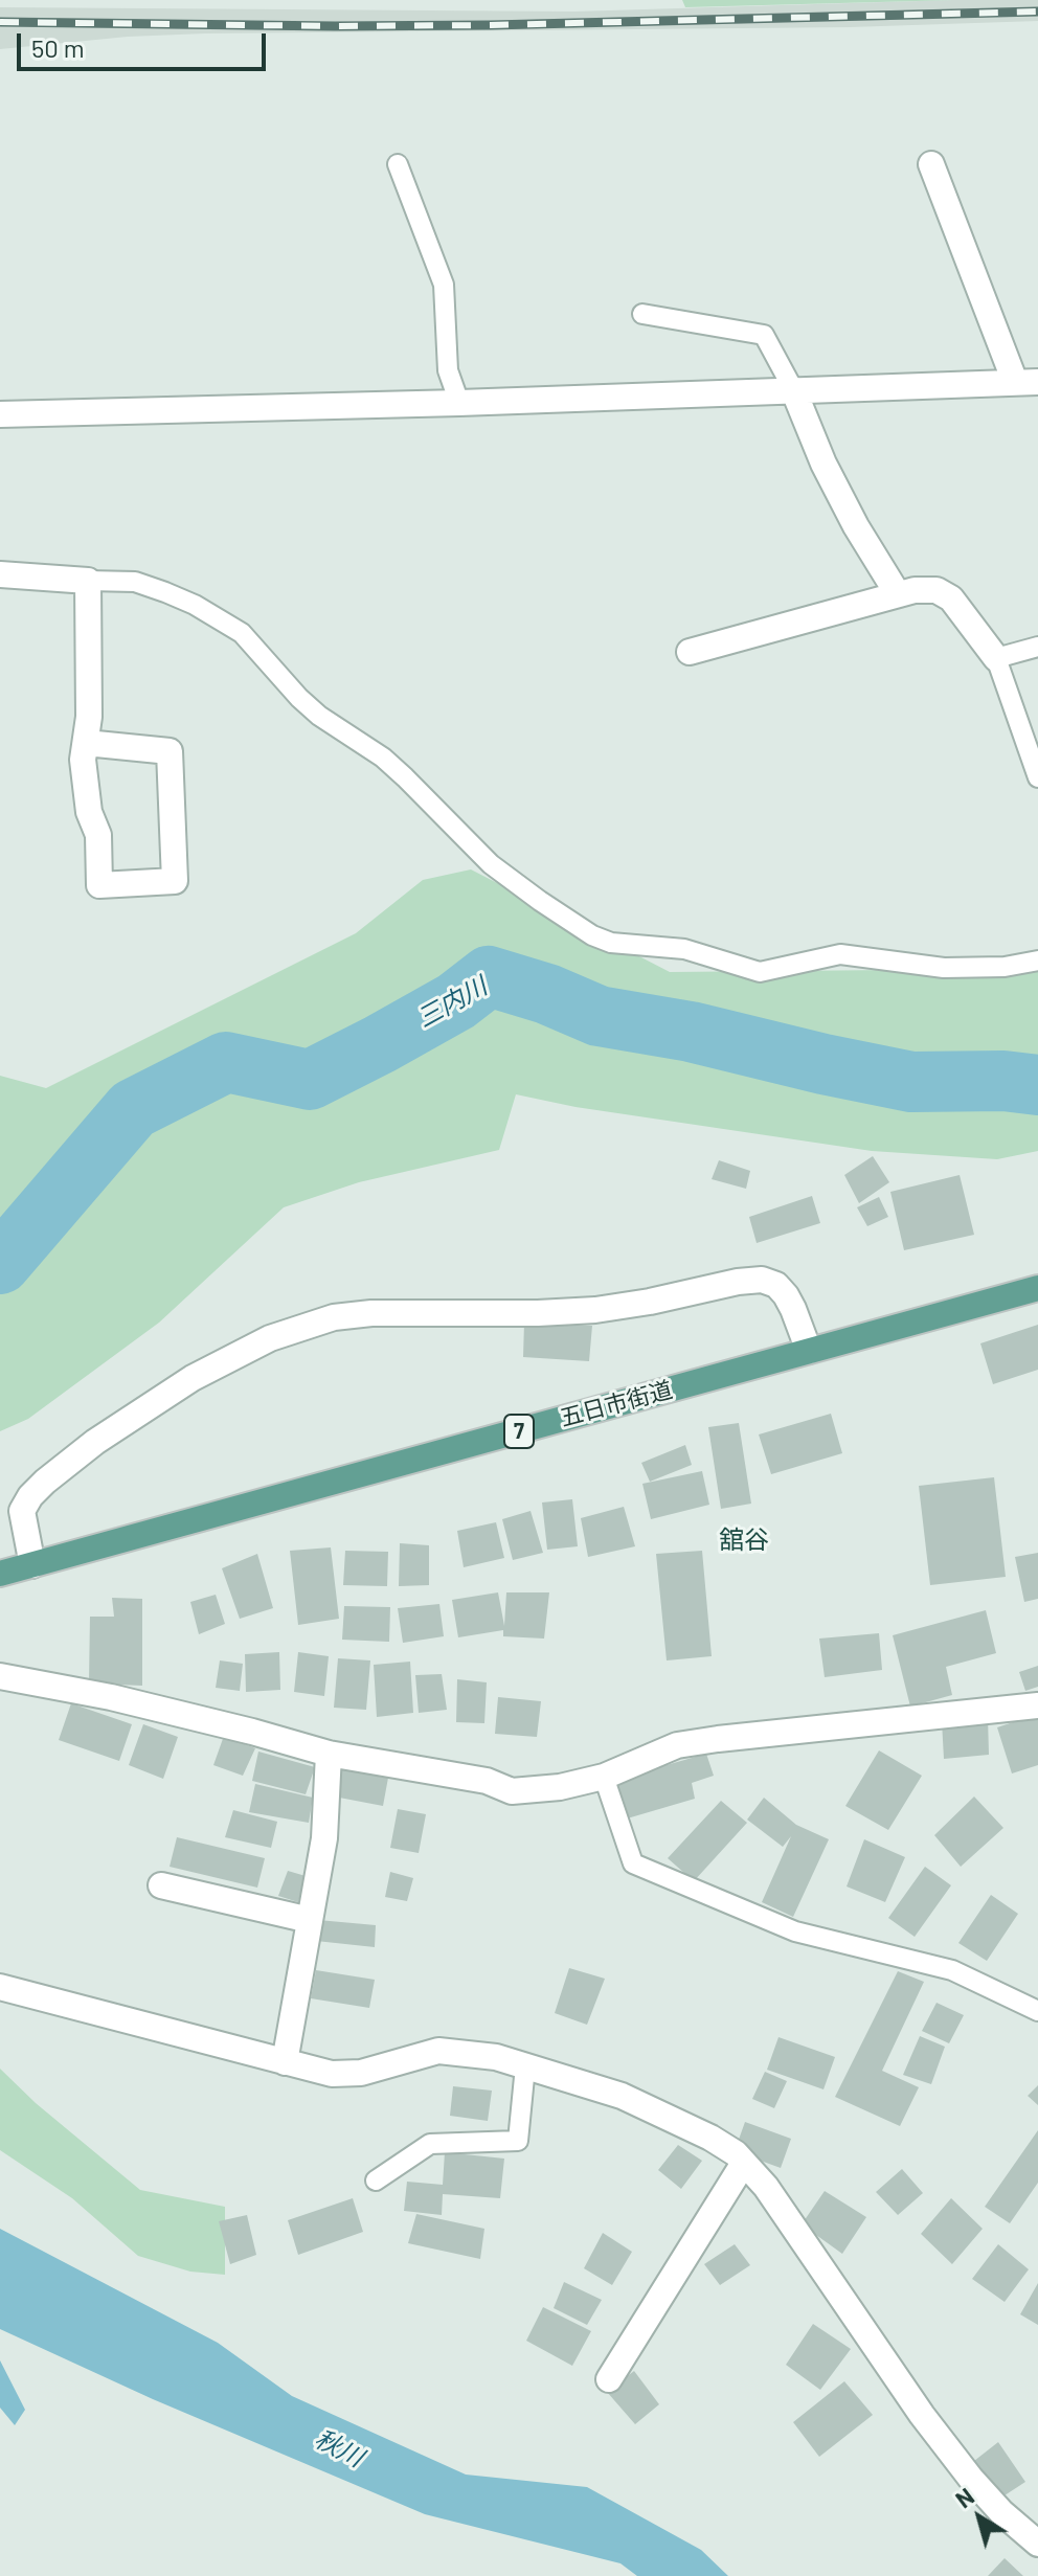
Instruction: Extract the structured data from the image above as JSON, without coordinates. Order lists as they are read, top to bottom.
{
  "streets": {
    "main road": ["五日市街道", "7"]
  },
  "districts": ["舘谷"],
  "water": ["三内川", "秋川"],
  "scale_bar": "50 m",
  "north": "top left"
}
